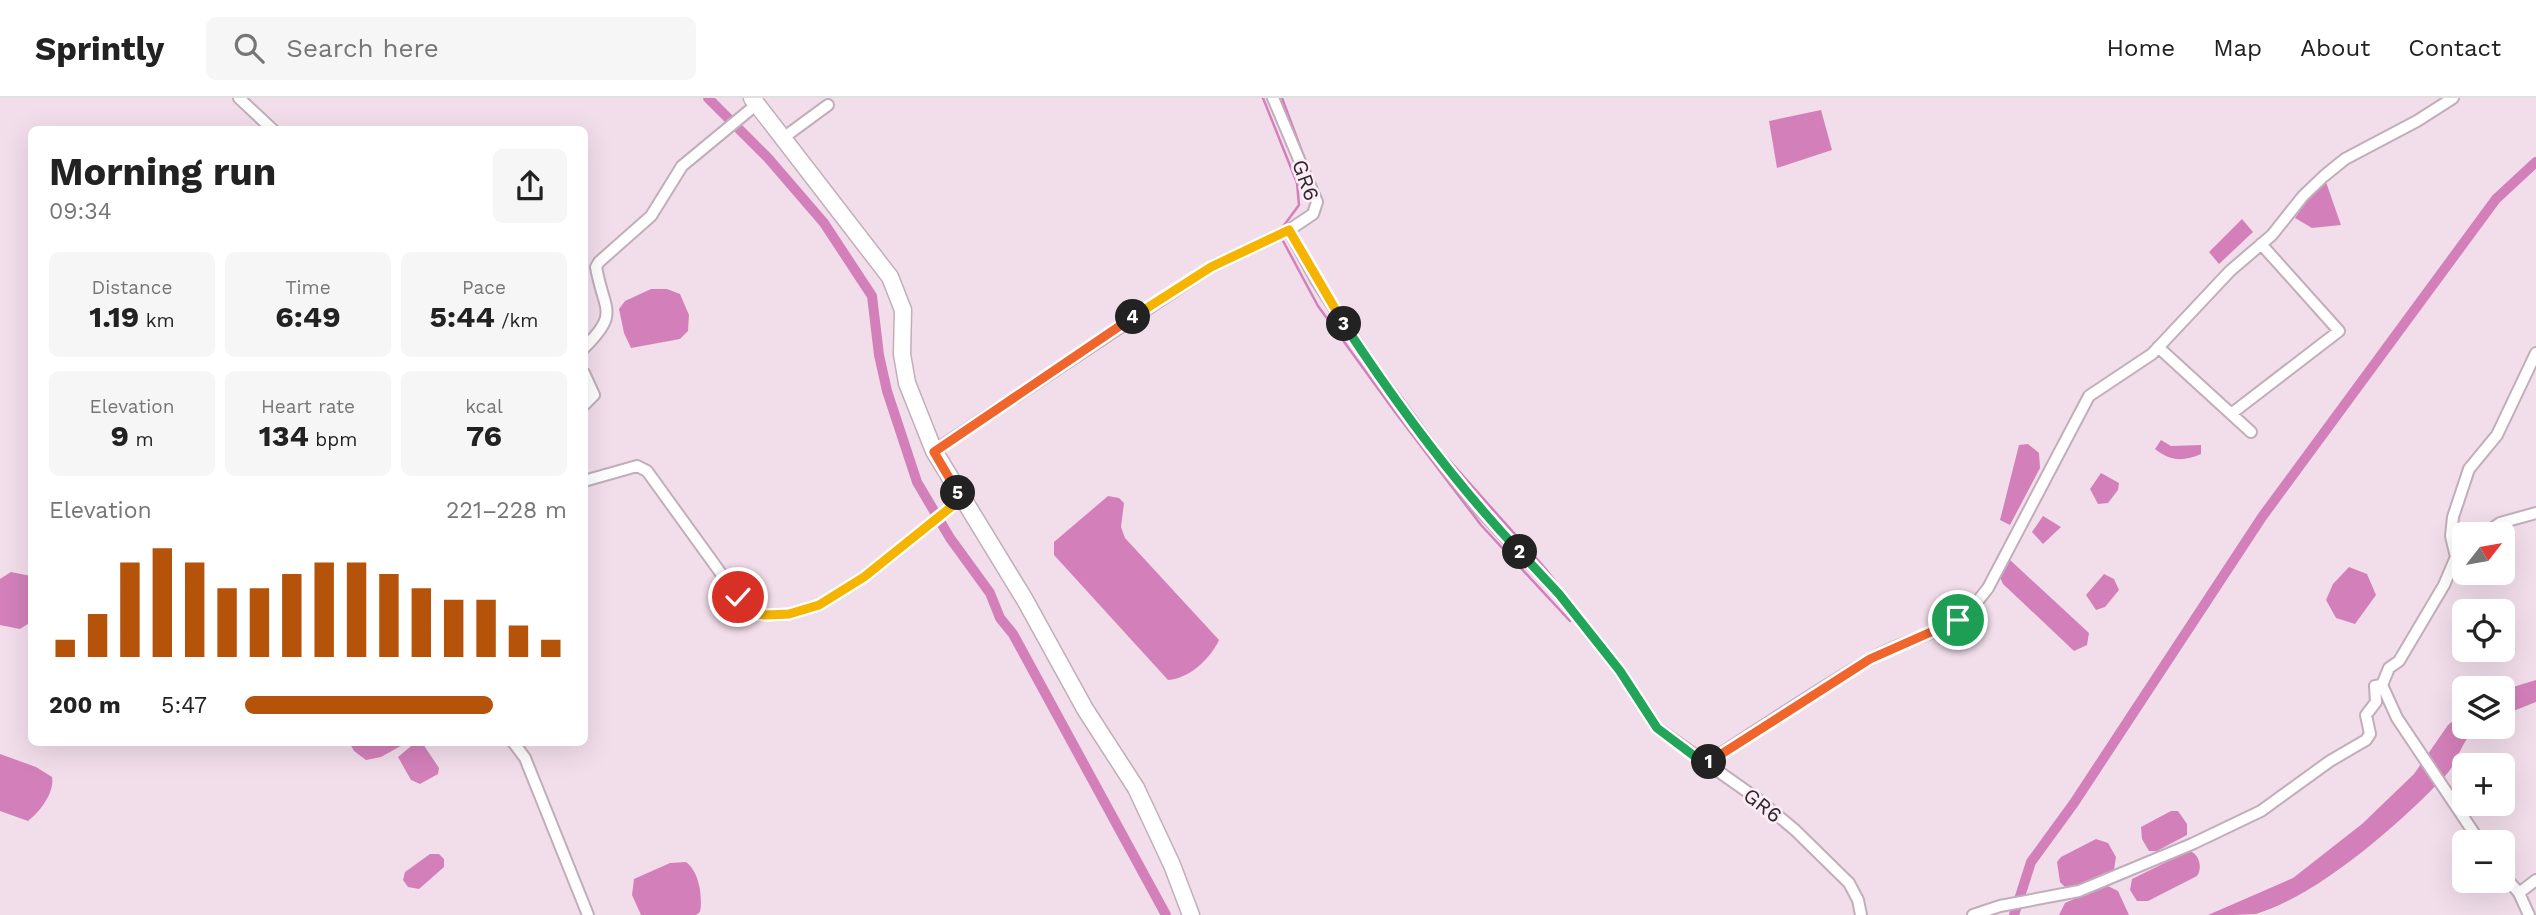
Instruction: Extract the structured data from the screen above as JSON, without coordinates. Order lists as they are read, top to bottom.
{
  "streets": {
    "street": ["GR6"]
  },
  "north": "top right",
  "page": {
    "header": "Sprintly",
    "search": "Search here",
    "nav": [
      "Home",
      "Map",
      "About",
      "Contact"
    ],
    "heading": ["Morning run", "09:34"],
    "stats": [
      ["Distance", "1.19 km"],
      ["Time", "6:49"],
      ["Pace", "5:44 /km"],
      ["Elevation", "9 m"],
      ["Heart rate", "134 bpm"],
      ["kcal", "76"]
    ],
    "pins": [
      "4",
      "3",
      "5",
      "2",
      "1"
    ],
    "chart": ["Elevation", "221–228 m"],
    "map_buttons": ["+", "−"],
    "list": [
      {
        "name": "200 m",
        "note": "5:47"
      }
    ]
  }
}
